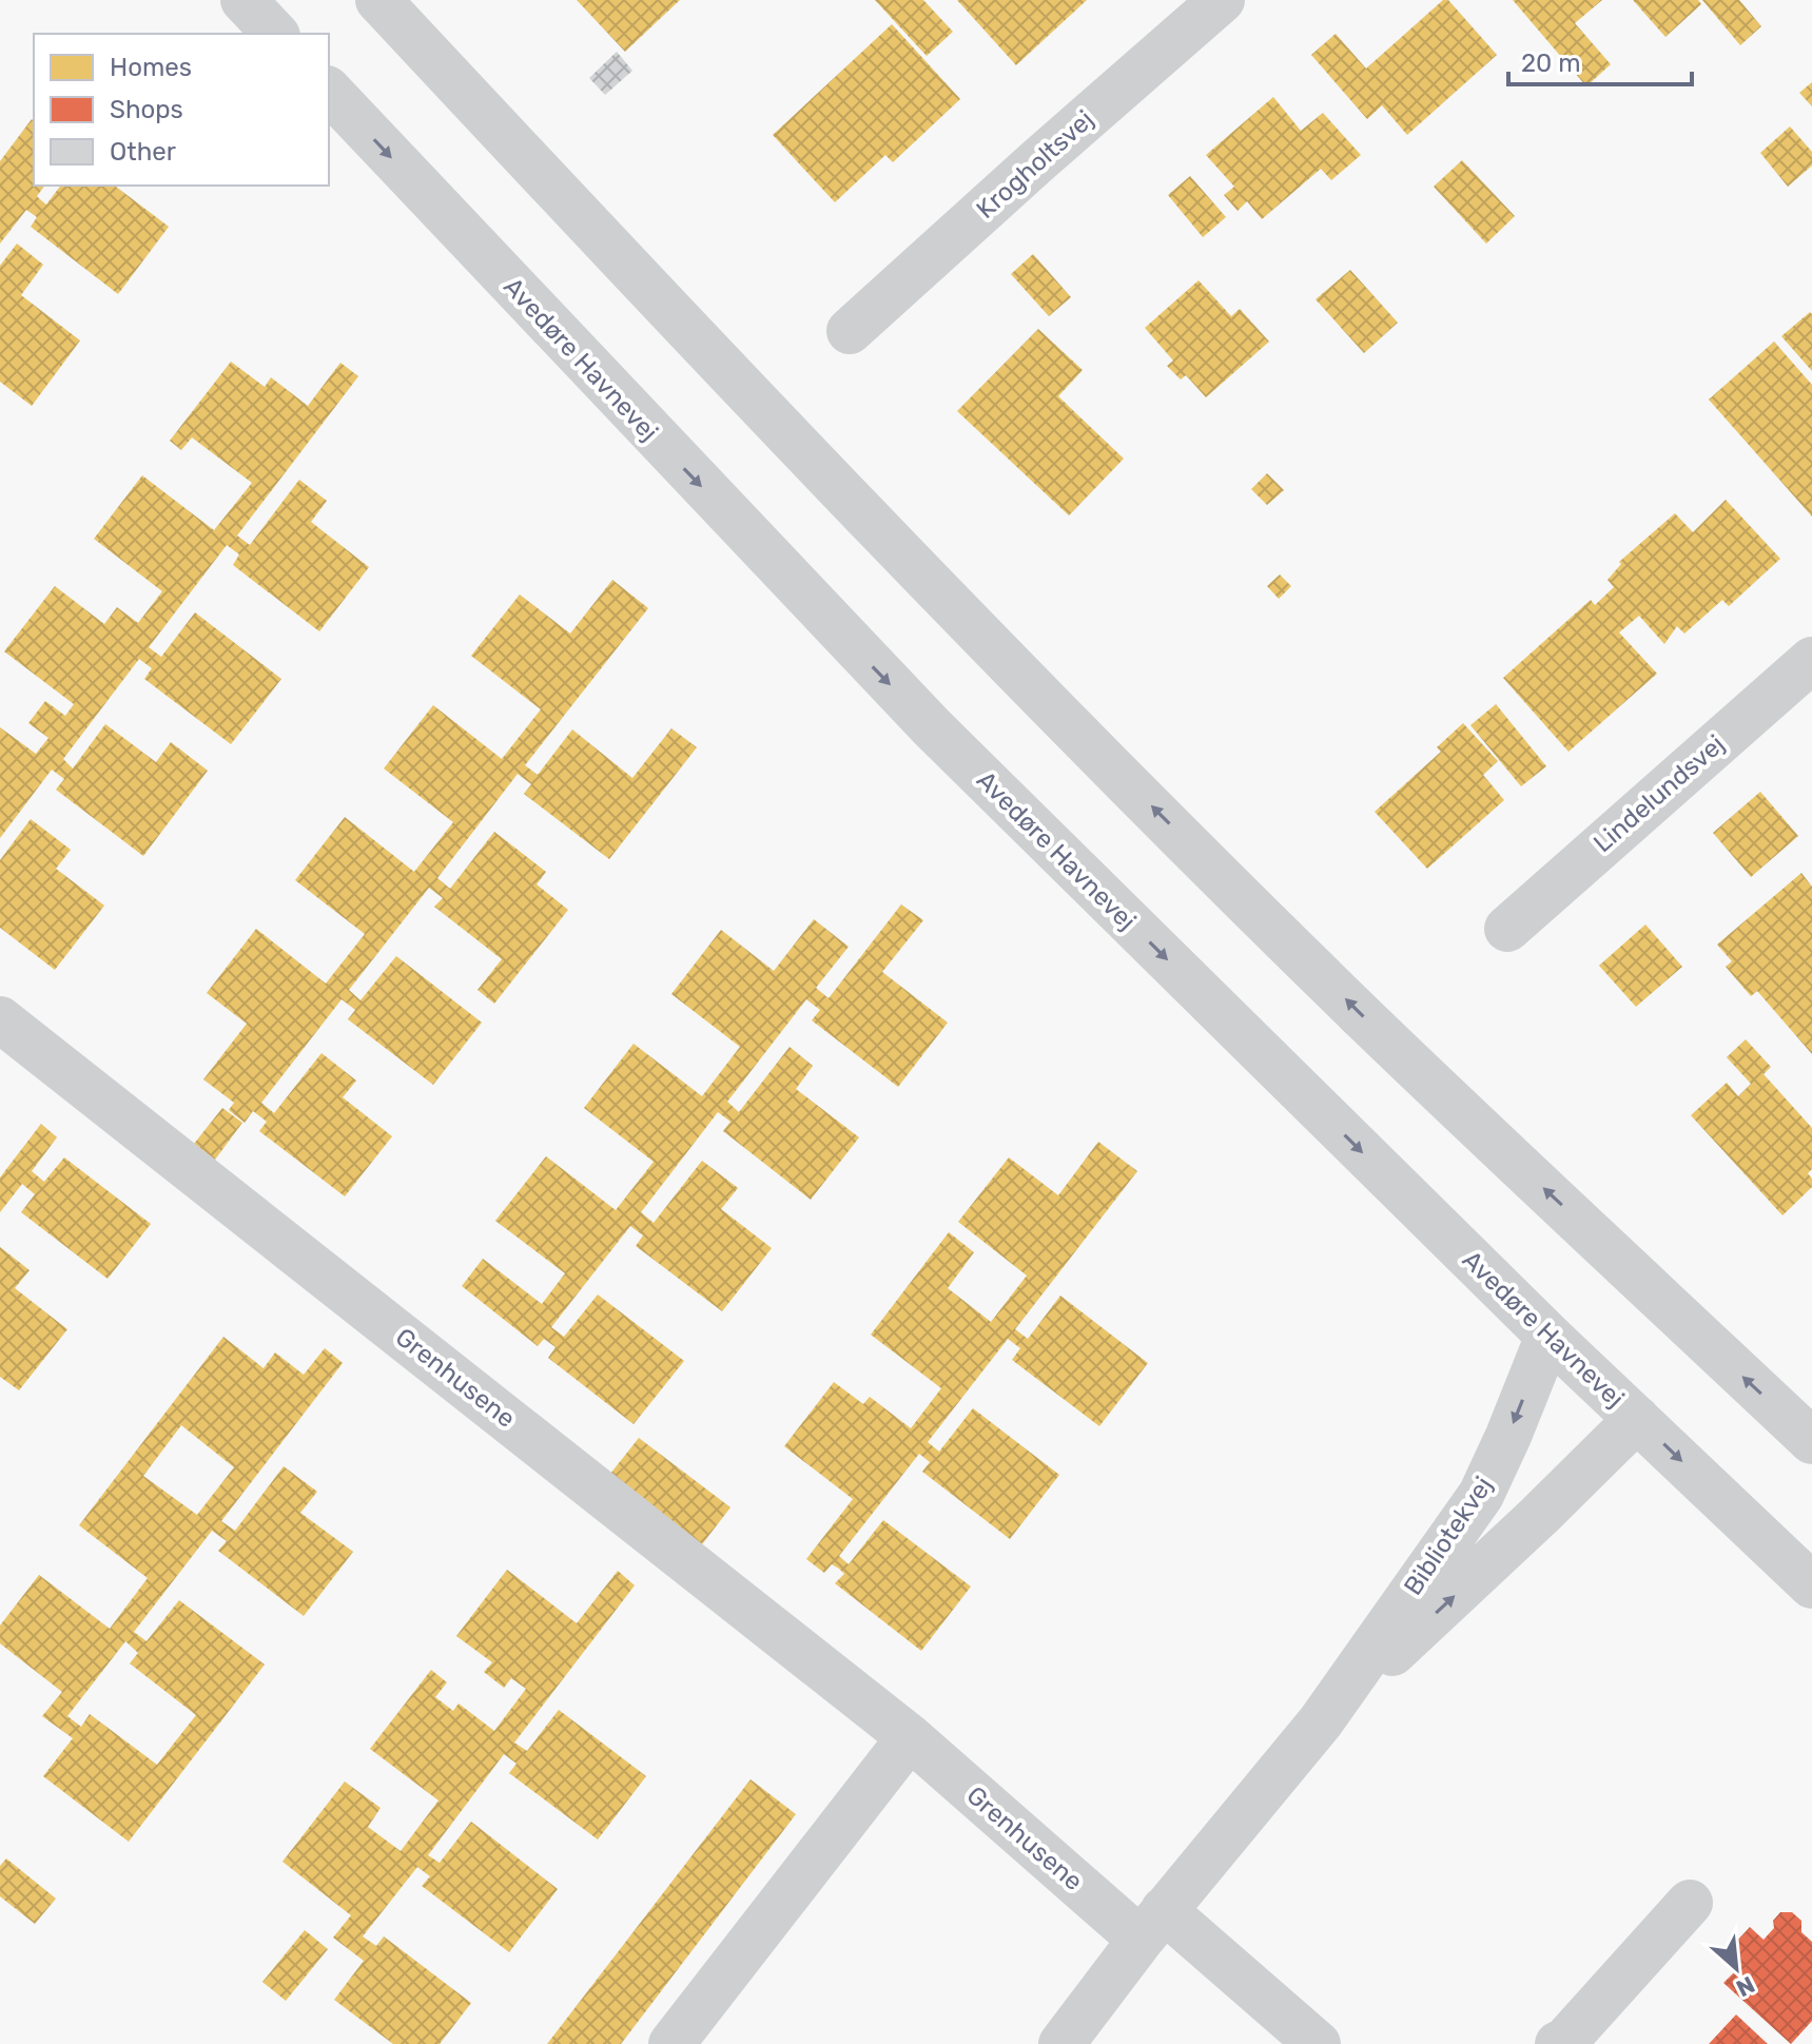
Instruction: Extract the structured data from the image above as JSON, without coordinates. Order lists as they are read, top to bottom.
{
  "streets": {
    "street": [
      "Krogholtsvej",
      "Avedøre Havnevej",
      "Lindelundsvej",
      "Grenhusene",
      "Bibliotekvej"
    ]
  },
  "crossings": [
    ["Avedøre Havnevej", "Bibliotekvej"],
    ["Grenhusene", "Bibliotekvej"]
  ],
  "legend": ["Homes", "Shops", "Other"],
  "scale_bar": "20 m",
  "north": "bottom right"
}
